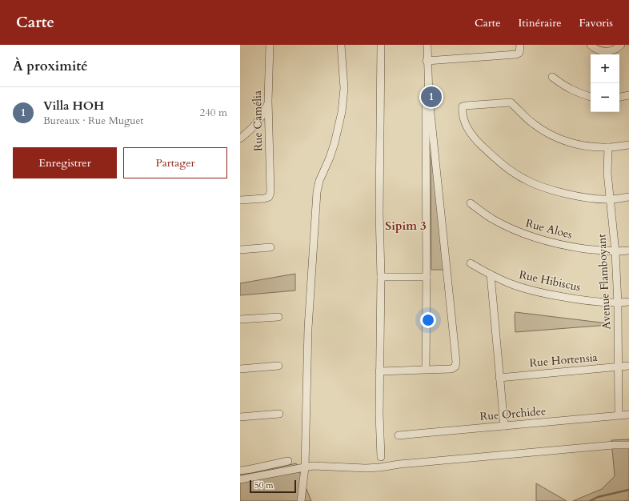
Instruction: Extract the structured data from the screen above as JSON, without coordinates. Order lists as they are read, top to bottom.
{
  "streets": {
    "street": [
      "Rue Camélia",
      "Rue Aloes",
      "Rue Hibiscus",
      "Avenue Flamboyant",
      "Rue Hortensia",
      "Rue Orchidee"
    ]
  },
  "crossings": [
    ["Rue Aloes", "Avenue Flamboyant"],
    ["Rue Hibiscus", "Avenue Flamboyant"],
    ["Avenue Flamboyant", "Rue Hortensia"],
    ["Avenue Flamboyant", "Rue Orchidee"]
  ],
  "districts": ["Sipim 3"],
  "scale_bar": "50 m",
  "page": {
    "header": "Carte",
    "nav": ["Carte", "Itinéraire", "Favoris"],
    "heading": "À proximité",
    "map_buttons": ["+", "−"],
    "pins": "1",
    "list": [
      {
        "mark": "1",
        "name": "Villa HOH",
        "note": "Bureaux · Rue Muguet",
        "value": "240 m"
      }
    ],
    "buttons": ["Enregistrer", "Partager"],
    "scale": "50 m"
  }
}
